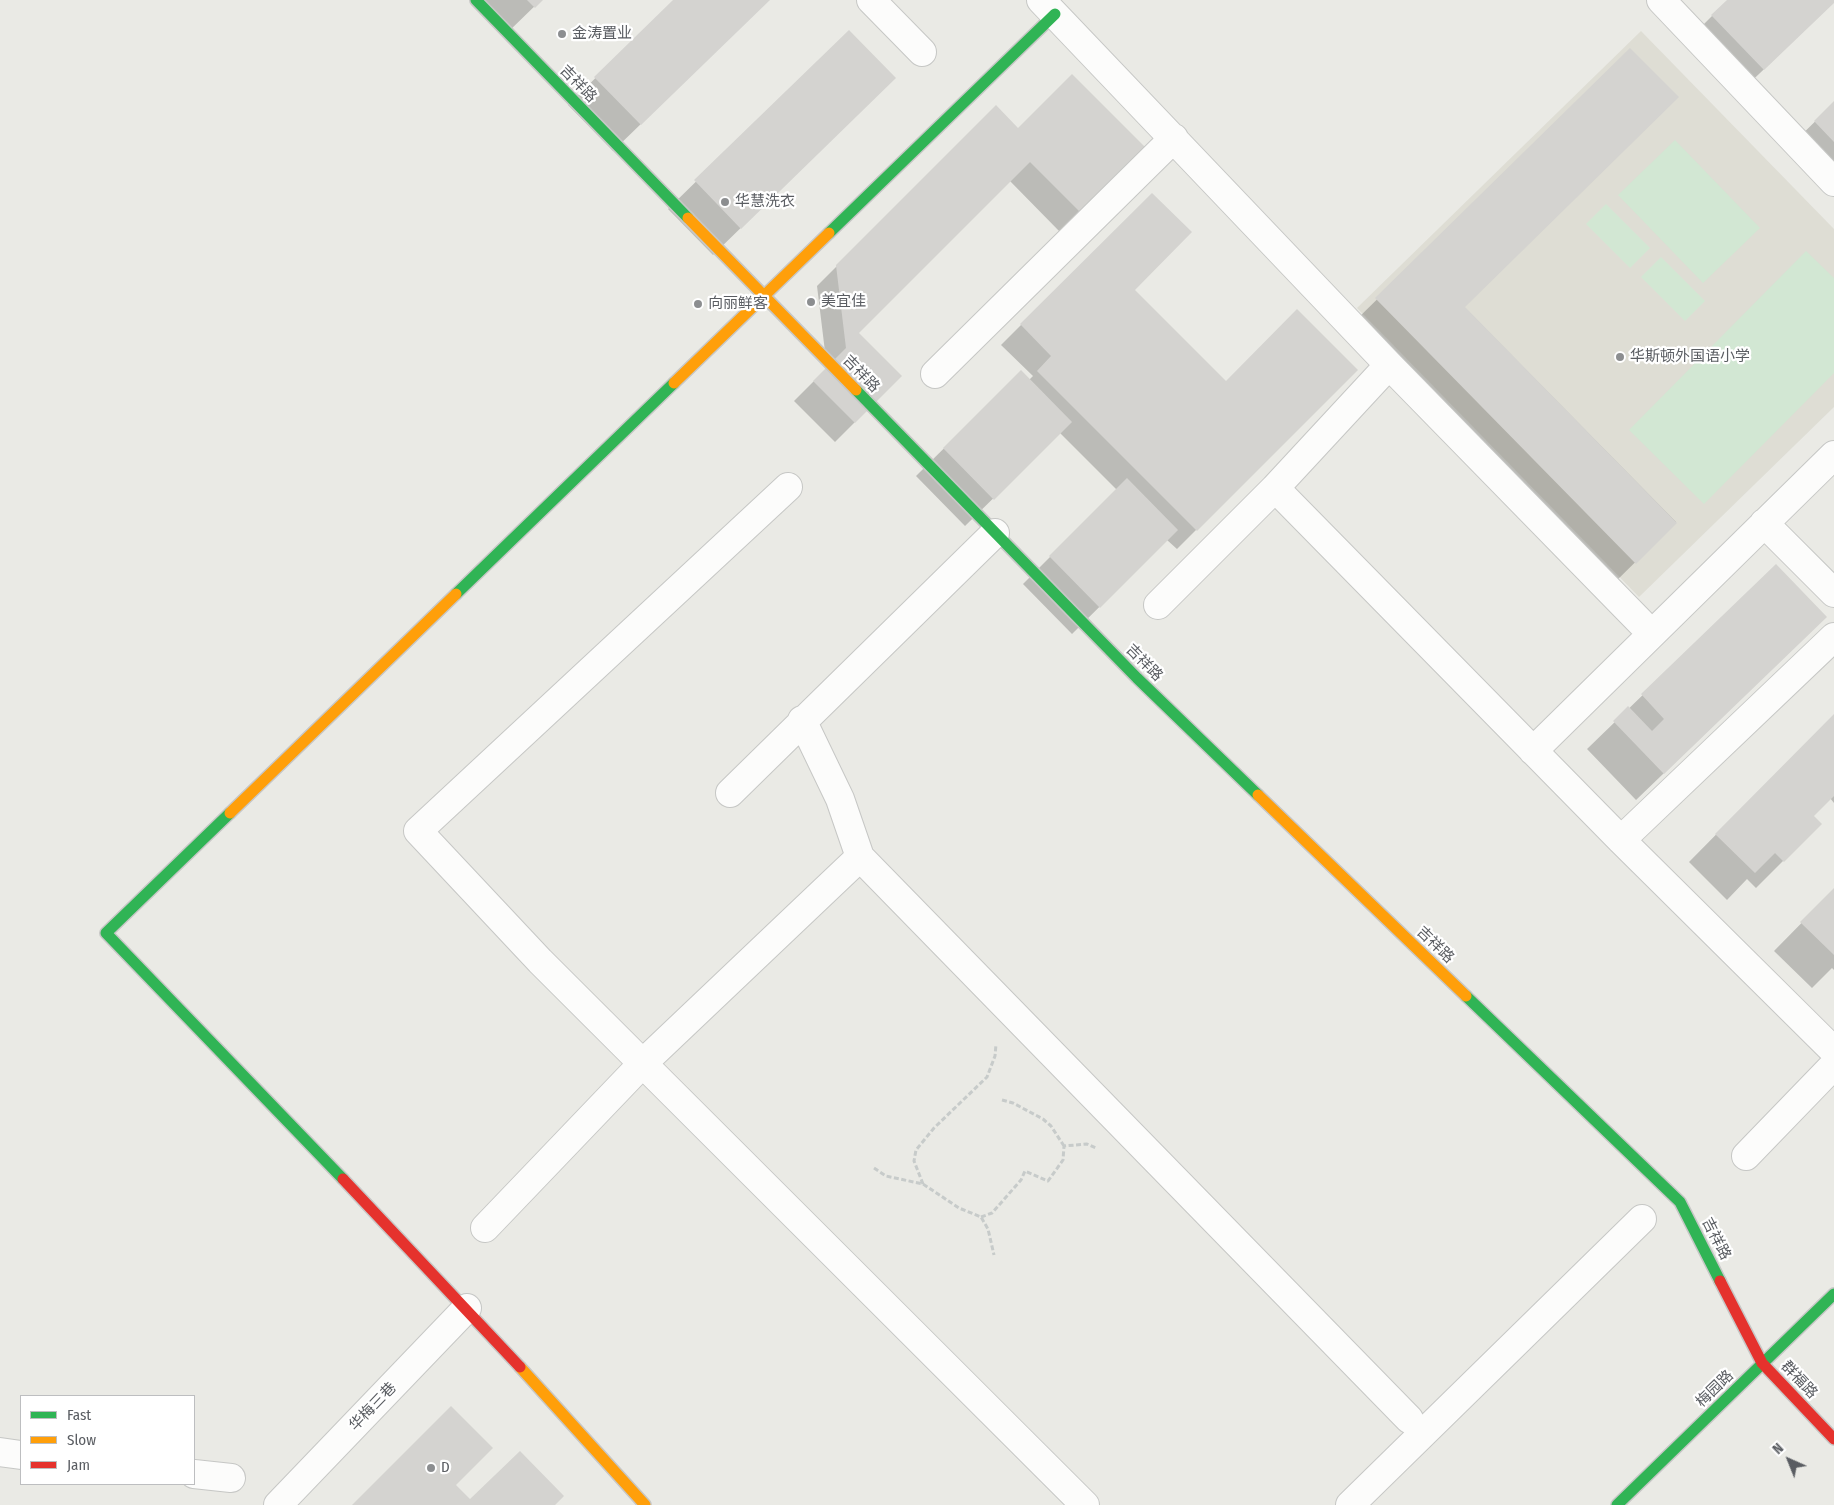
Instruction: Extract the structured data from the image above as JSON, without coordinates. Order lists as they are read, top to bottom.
{
  "streets": {
    "street": [
      "吉祥路",
      "群福路",
      "梅园路",
      "华梅三巷"
    ]
  },
  "crossings": [
    ["吉祥路", "群福路"],
    ["吉祥路", "梅园路"],
    ["群福路", "梅园路"]
  ],
  "places": [
    "金涛置业",
    "华慧洗衣",
    "美宜佳",
    "向丽鲜客",
    "华斯顿外国语小学",
    "D"
  ],
  "legend": ["Fast", "Slow", "Jam"],
  "north": "top left"
}
